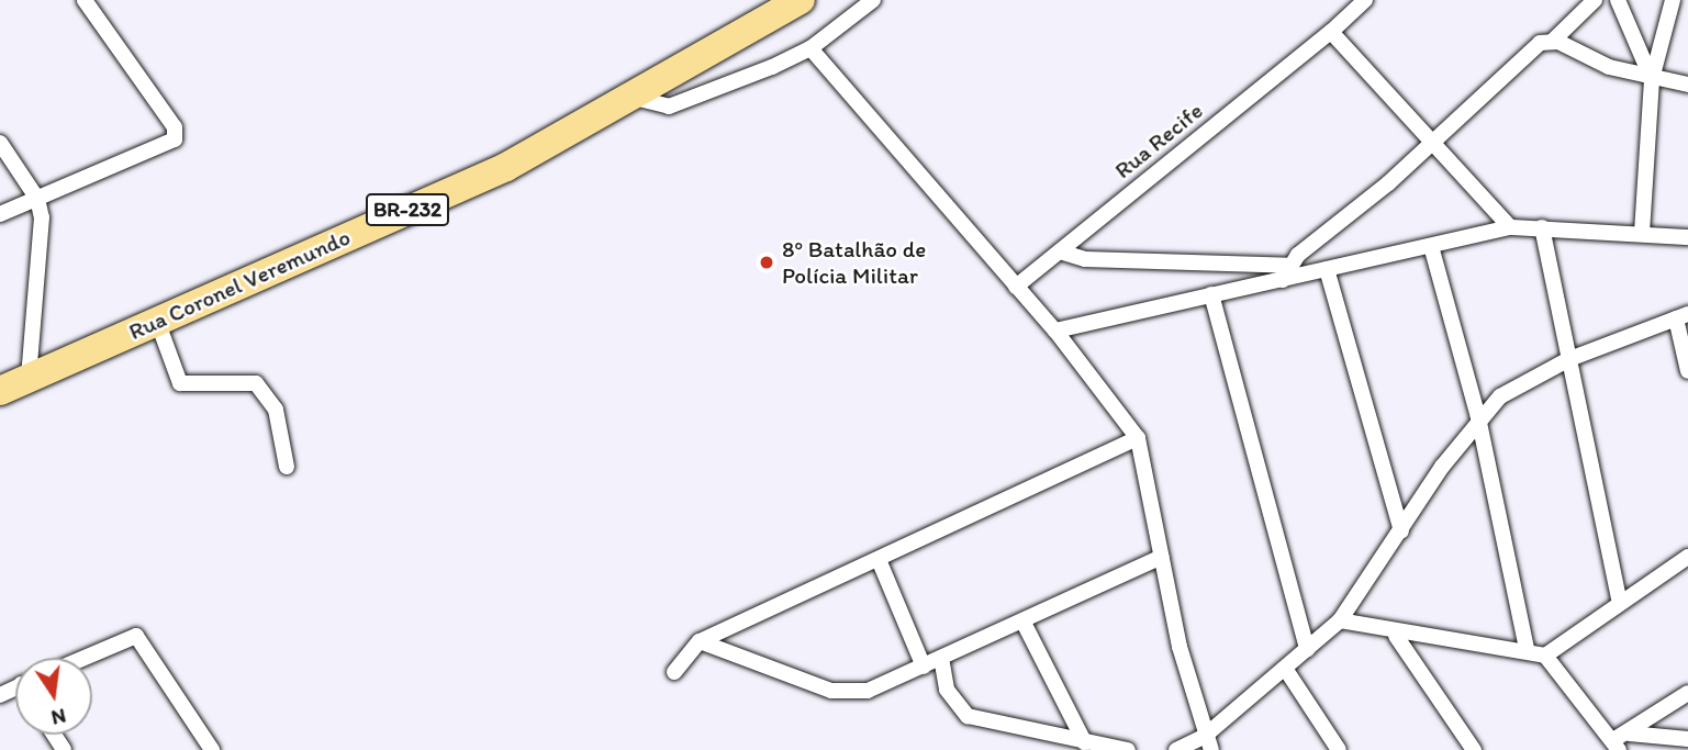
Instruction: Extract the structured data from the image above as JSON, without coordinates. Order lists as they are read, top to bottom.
{
  "streets": {
    "highway": ["BR-232", "Rua Coronel Veremundo"],
    "street": ["Rua Recife"]
  },
  "places": ["8º Batalhão de Polícia Militar"],
  "north": "bottom"
}
